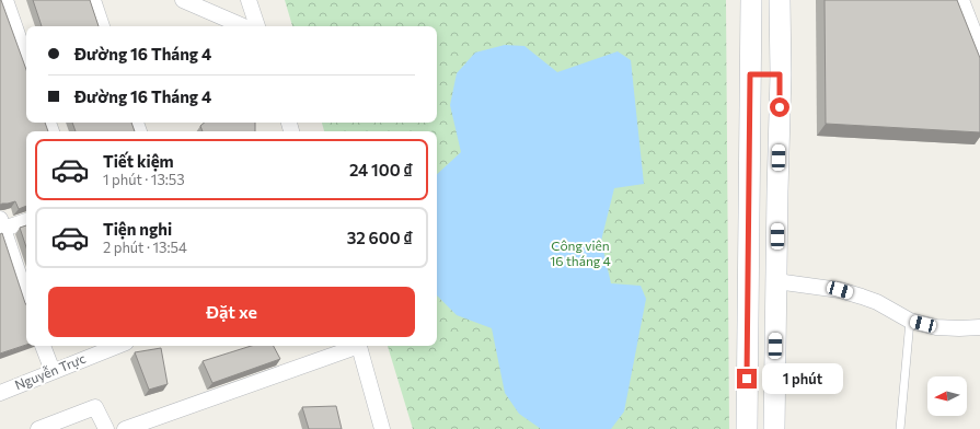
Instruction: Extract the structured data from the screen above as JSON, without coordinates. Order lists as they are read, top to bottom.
{
  "streets": {
    "street": ["Nguyễn Trực"]
  },
  "parks": ["Công viên 16 tháng 4"],
  "north": "left",
  "page": {
    "banner": ["Đường 16 Tháng 4", "Đường 16 Tháng 4"],
    "list": [
      {
        "name": "Tiết kiệm",
        "note": "1 phút · 13:53",
        "value": "24 100 ₫"
      },
      {
        "name": "Tiện nghi",
        "note": "2 phút · 13:54",
        "value": "32 600 ₫"
      }
    ],
    "buttons": "Đặt xe",
    "bubble": "1 phút"
  }
}
